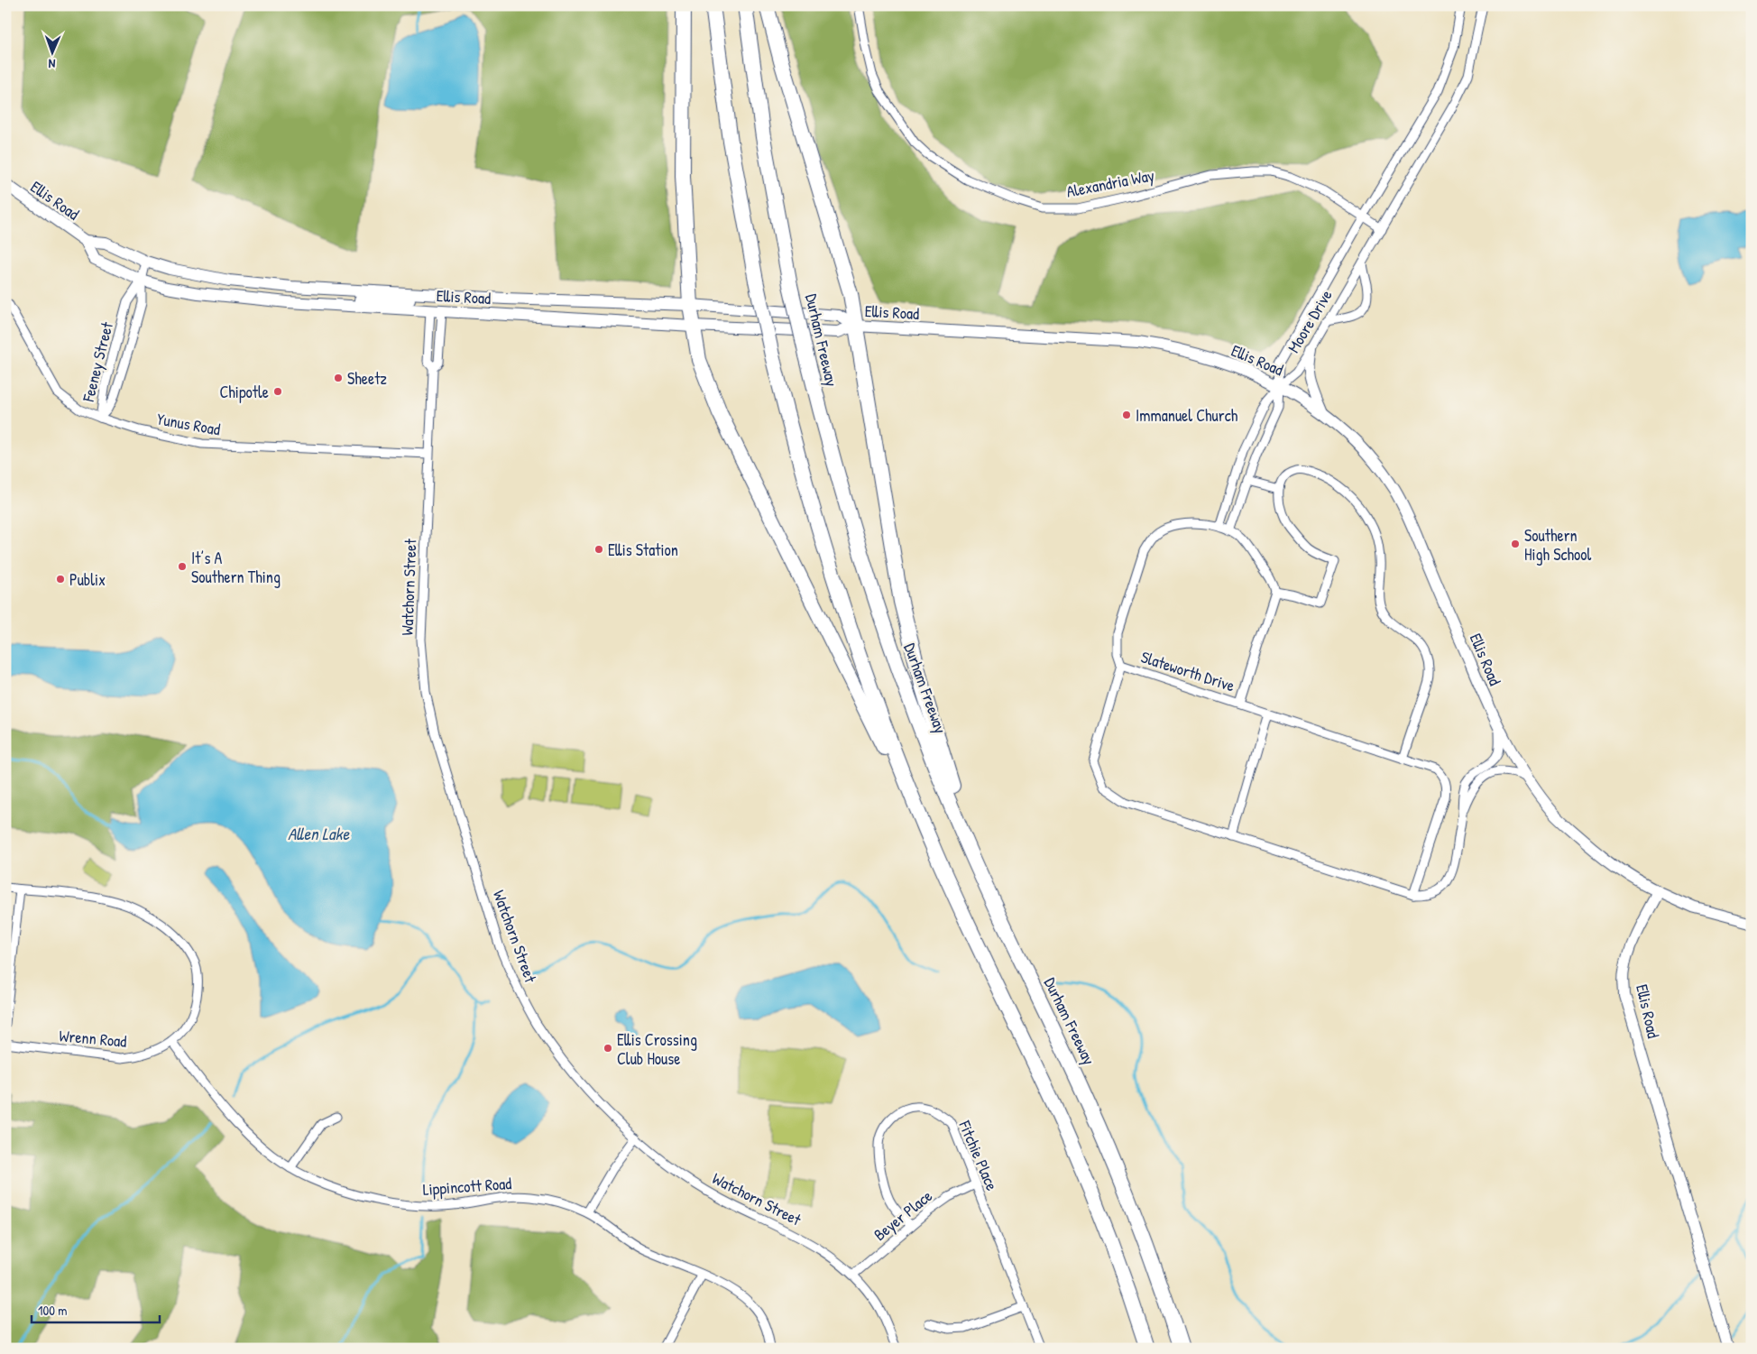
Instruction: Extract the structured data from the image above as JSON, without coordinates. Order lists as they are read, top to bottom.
{
  "streets": {
    "highway": ["Durham Freeway"],
    "main road": ["Ellis Road"],
    "street": [
      "Alexandria Way",
      "Moore Drive",
      "Feeney Street",
      "Yunus Road",
      "Watchorn Street",
      "Slateworth Drive",
      "Wrenn Road",
      "Fitchie Place",
      "Lippincott Road",
      "Beyer Place"
    ]
  },
  "crossings": [
    ["Alexandria Way", "Moore Drive"],
    ["Ellis Road", "Moore Drive"],
    ["Ellis Road", "Feeney Street"],
    ["Ellis Road", "Watchorn Street"],
    ["Ellis Road", "Slateworth Drive"],
    ["Feeney Street", "Yunus Road"],
    ["Yunus Road", "Watchorn Street"],
    ["Watchorn Street", "Beyer Place"],
    ["Wrenn Road", "Lippincott Road"],
    ["Fitchie Place", "Beyer Place"]
  ],
  "water": ["Allen Lake"],
  "places": [
    "Sheetz",
    "Chipotle",
    "Immanuel Church",
    "Southern High School",
    "Ellis Station",
    "It’s A Southern Thing",
    "Publix",
    "Ellis Crossing Club House"
  ],
  "scale_bar": "100 m",
  "north": "bottom"
}
